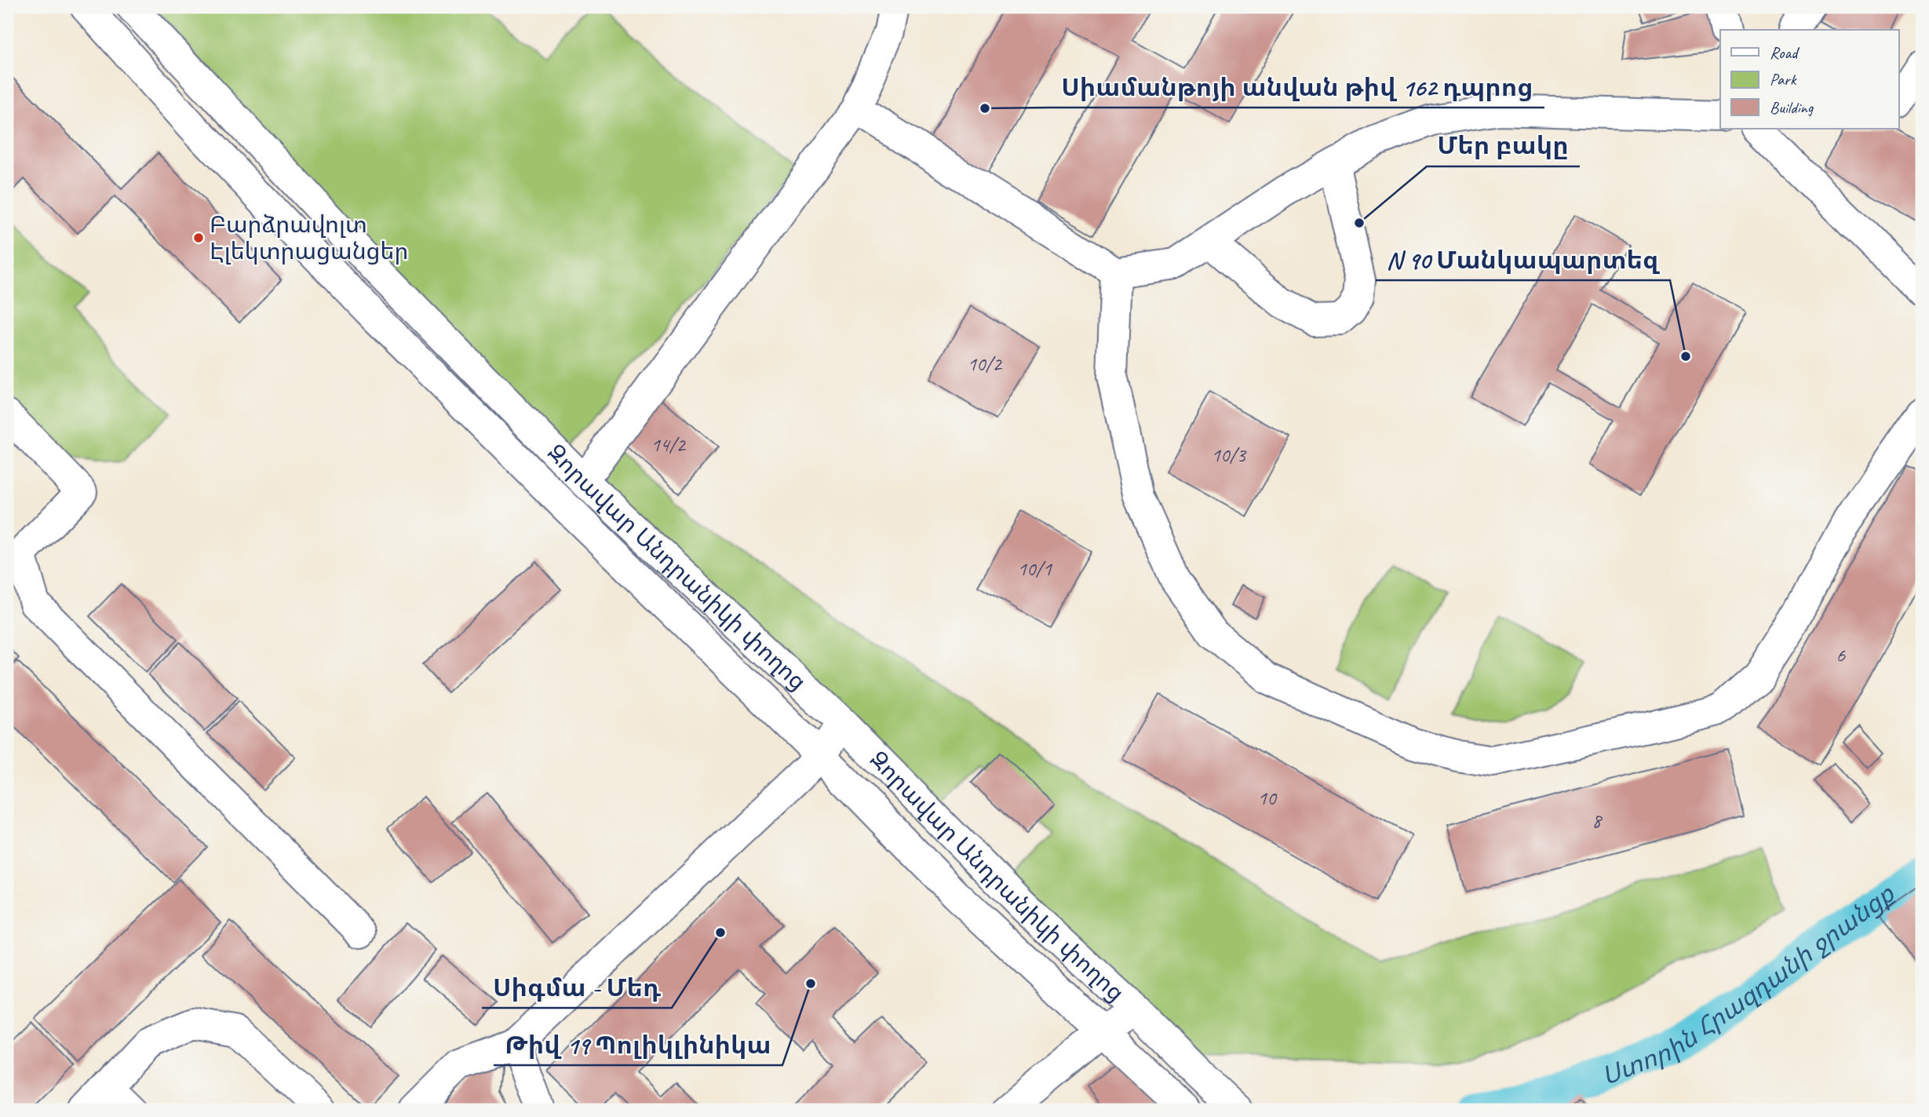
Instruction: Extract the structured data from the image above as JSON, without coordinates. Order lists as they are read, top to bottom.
{
  "streets": {
    "main road": ["Զորավար Անդրանիկի փողոց"]
  },
  "water": ["Ստորին Հրազդանի ջրանցք"],
  "places": [
    "Սիամանթոյի անվան թիվ 162 դպրոց",
    "Մեր բակը",
    "Բարձրավոլտ Էլեկտրացանցեր",
    "N 90 Մանկապարտեզ",
    "Սիգմա - Մեդ",
    "Թիվ 19 Պոլիկլինիկա"
  ],
  "house_numbers": [
    "10/2",
    "14/2",
    "10/3",
    "10/1",
    "6",
    "10",
    "8"
  ],
  "legend": ["Road", "Park", "Building"]
}
